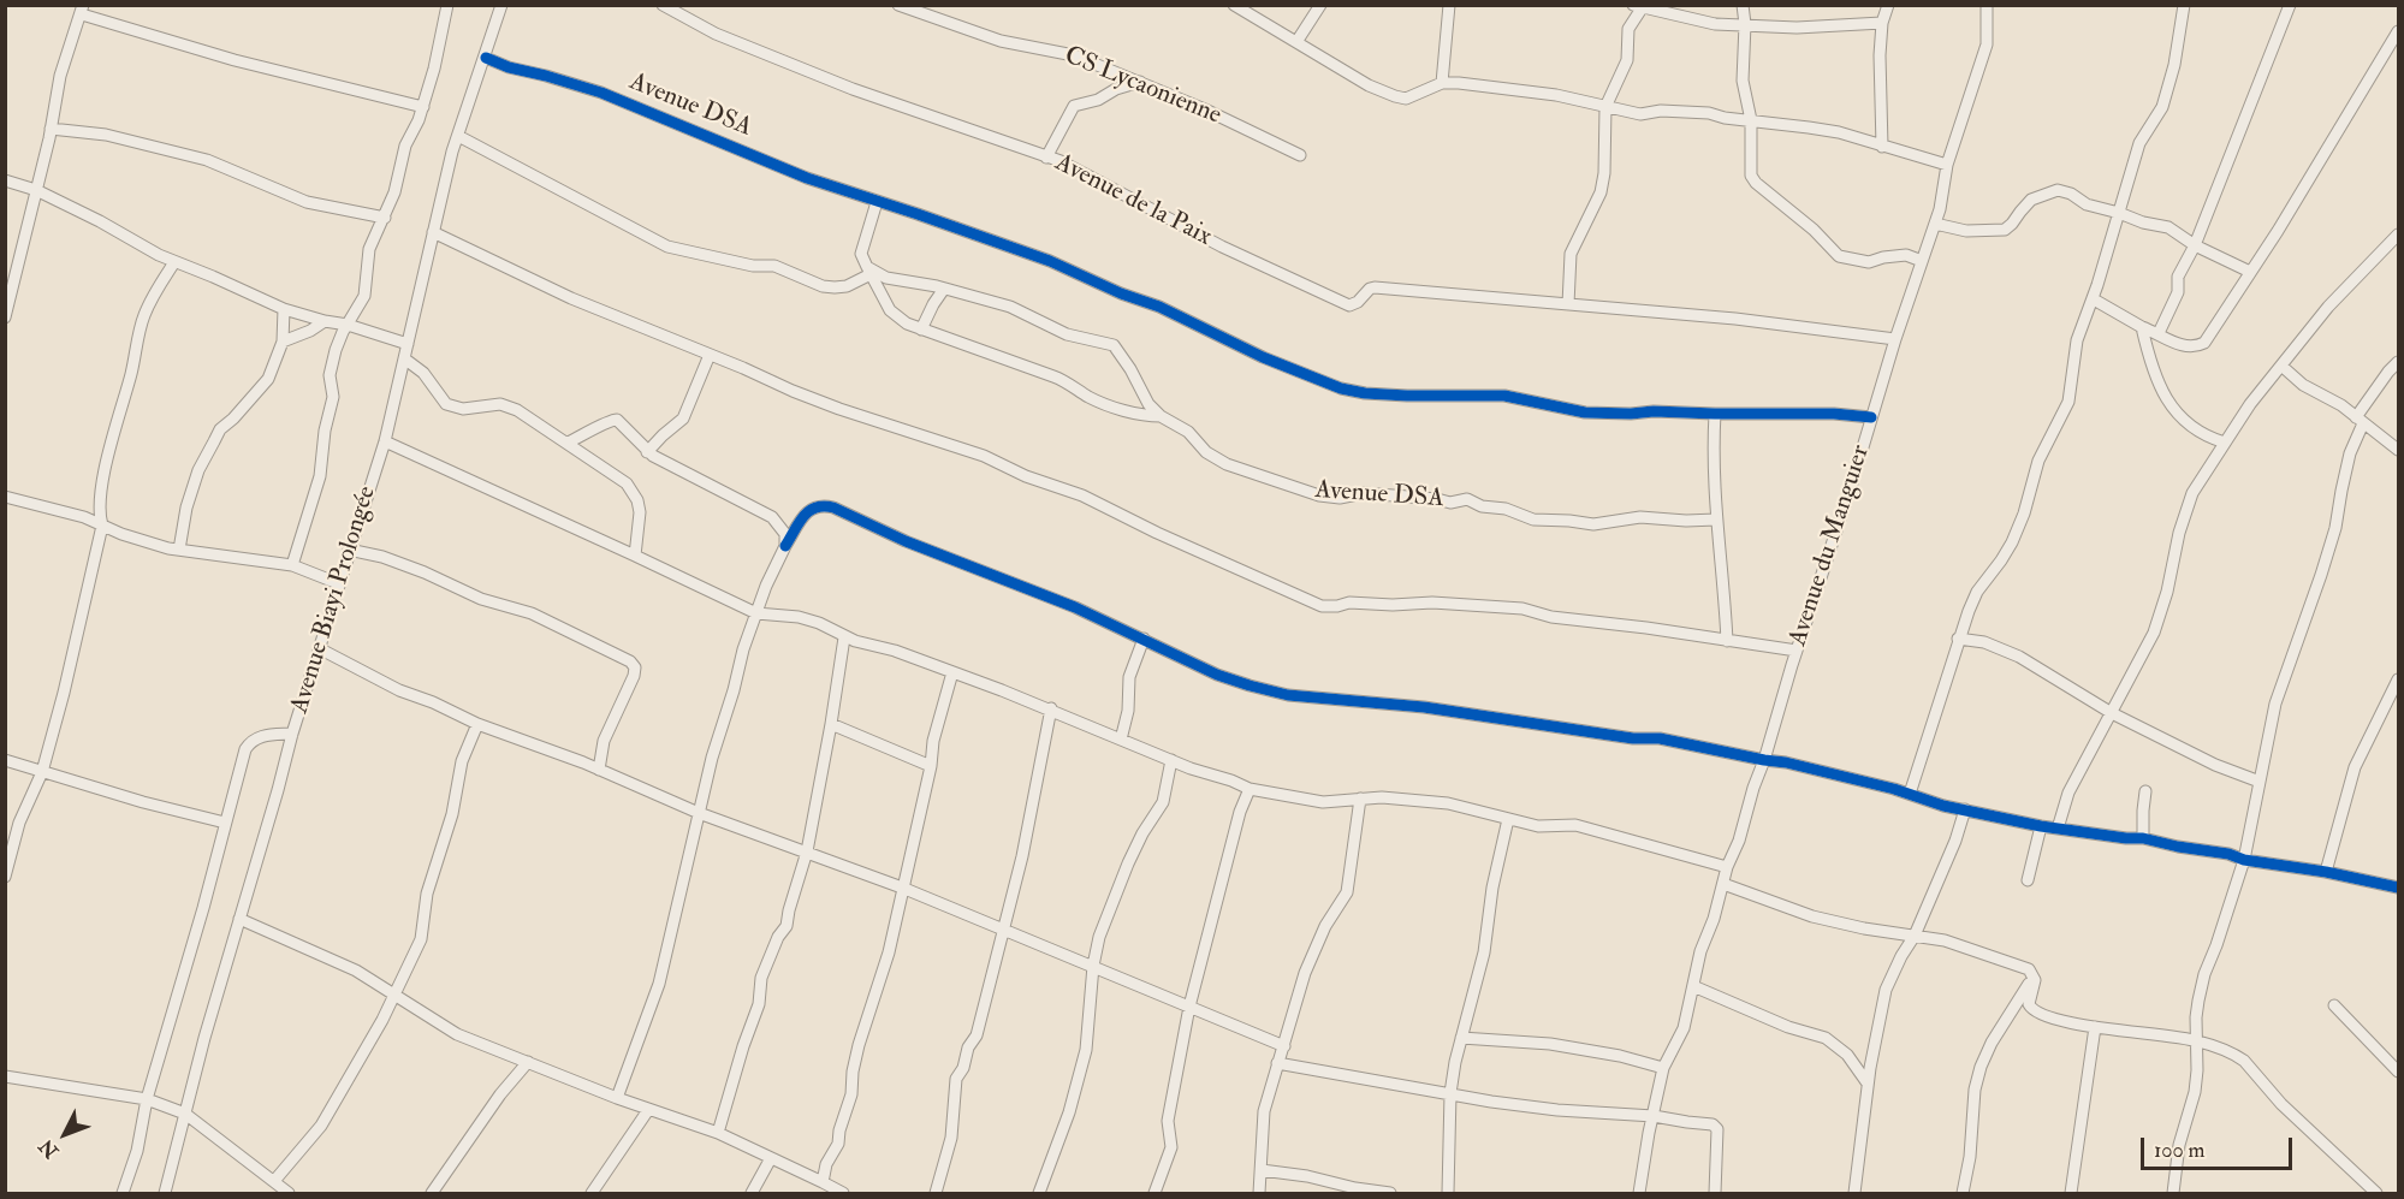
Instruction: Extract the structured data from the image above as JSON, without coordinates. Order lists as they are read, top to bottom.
{
  "streets": {
    "street": [
      "CS Lycaonienne",
      "Avenue DSA",
      "Avenue de la Paix",
      "Avenue du Manguier",
      "Avenue Biayi Prolongée"
    ]
  },
  "crossings": [
    ["Avenue DSA", "Avenue du Manguier"],
    ["Avenue DSA", "Avenue Biayi Prolongée"],
    ["Avenue de la Paix", "Avenue du Manguier"]
  ],
  "scale_bar": "100 m",
  "north": "bottom left"
}
